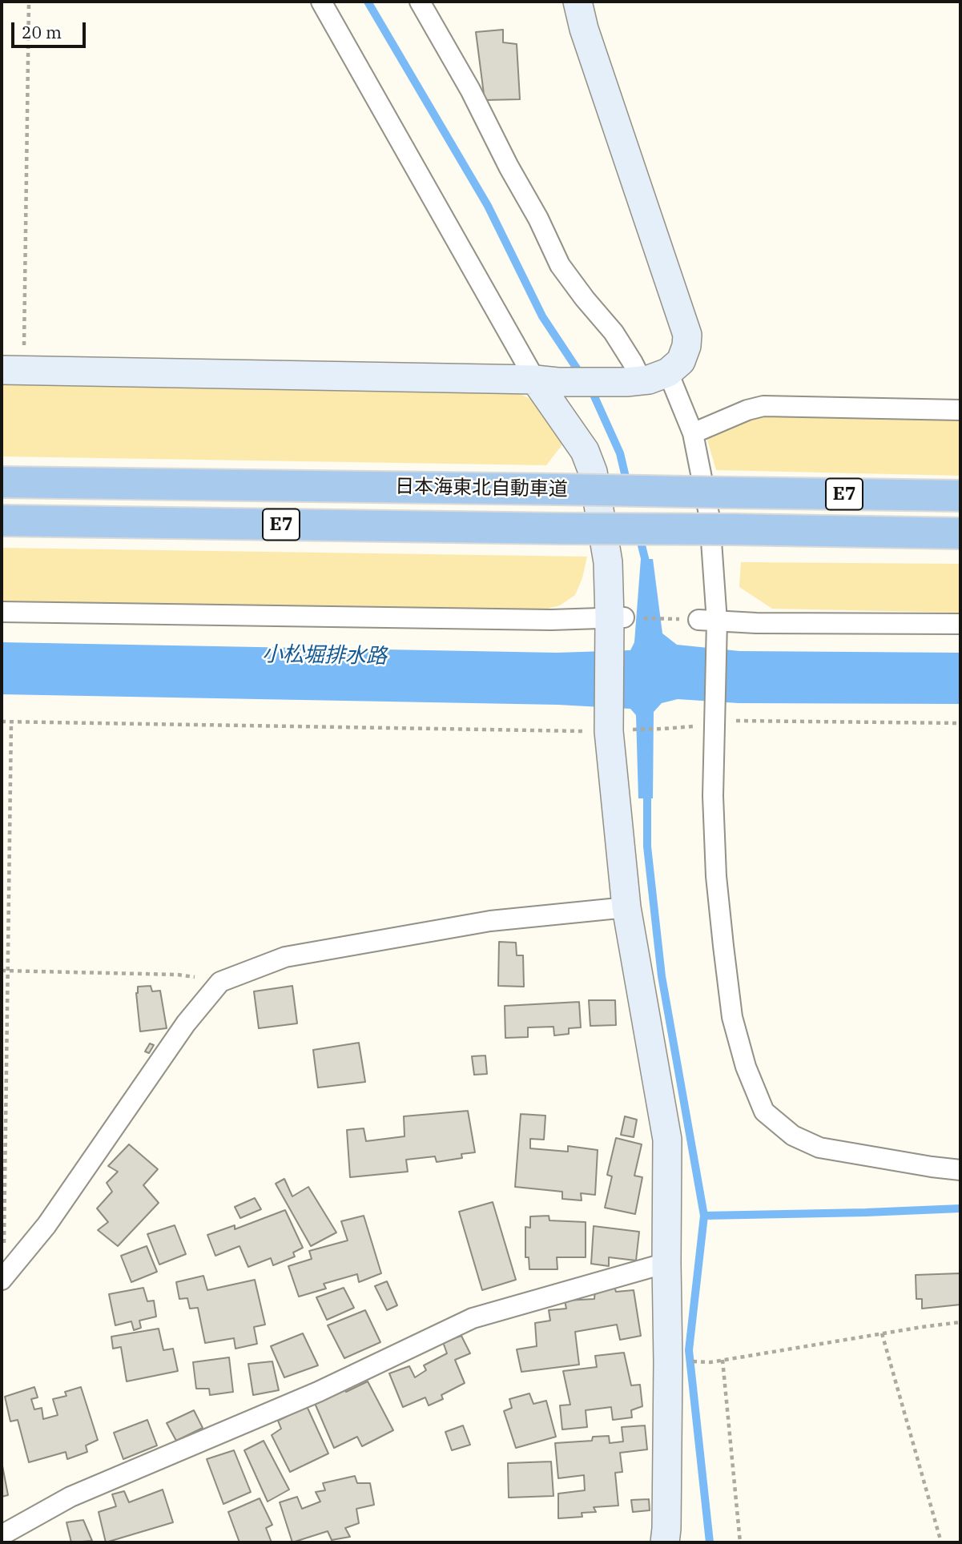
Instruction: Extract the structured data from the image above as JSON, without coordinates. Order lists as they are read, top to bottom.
{
  "streets": {
    "highway": ["日本海東北自動車道", "E7"]
  },
  "water": ["小松堀排水路"],
  "scale_bar": "20 m"
}
